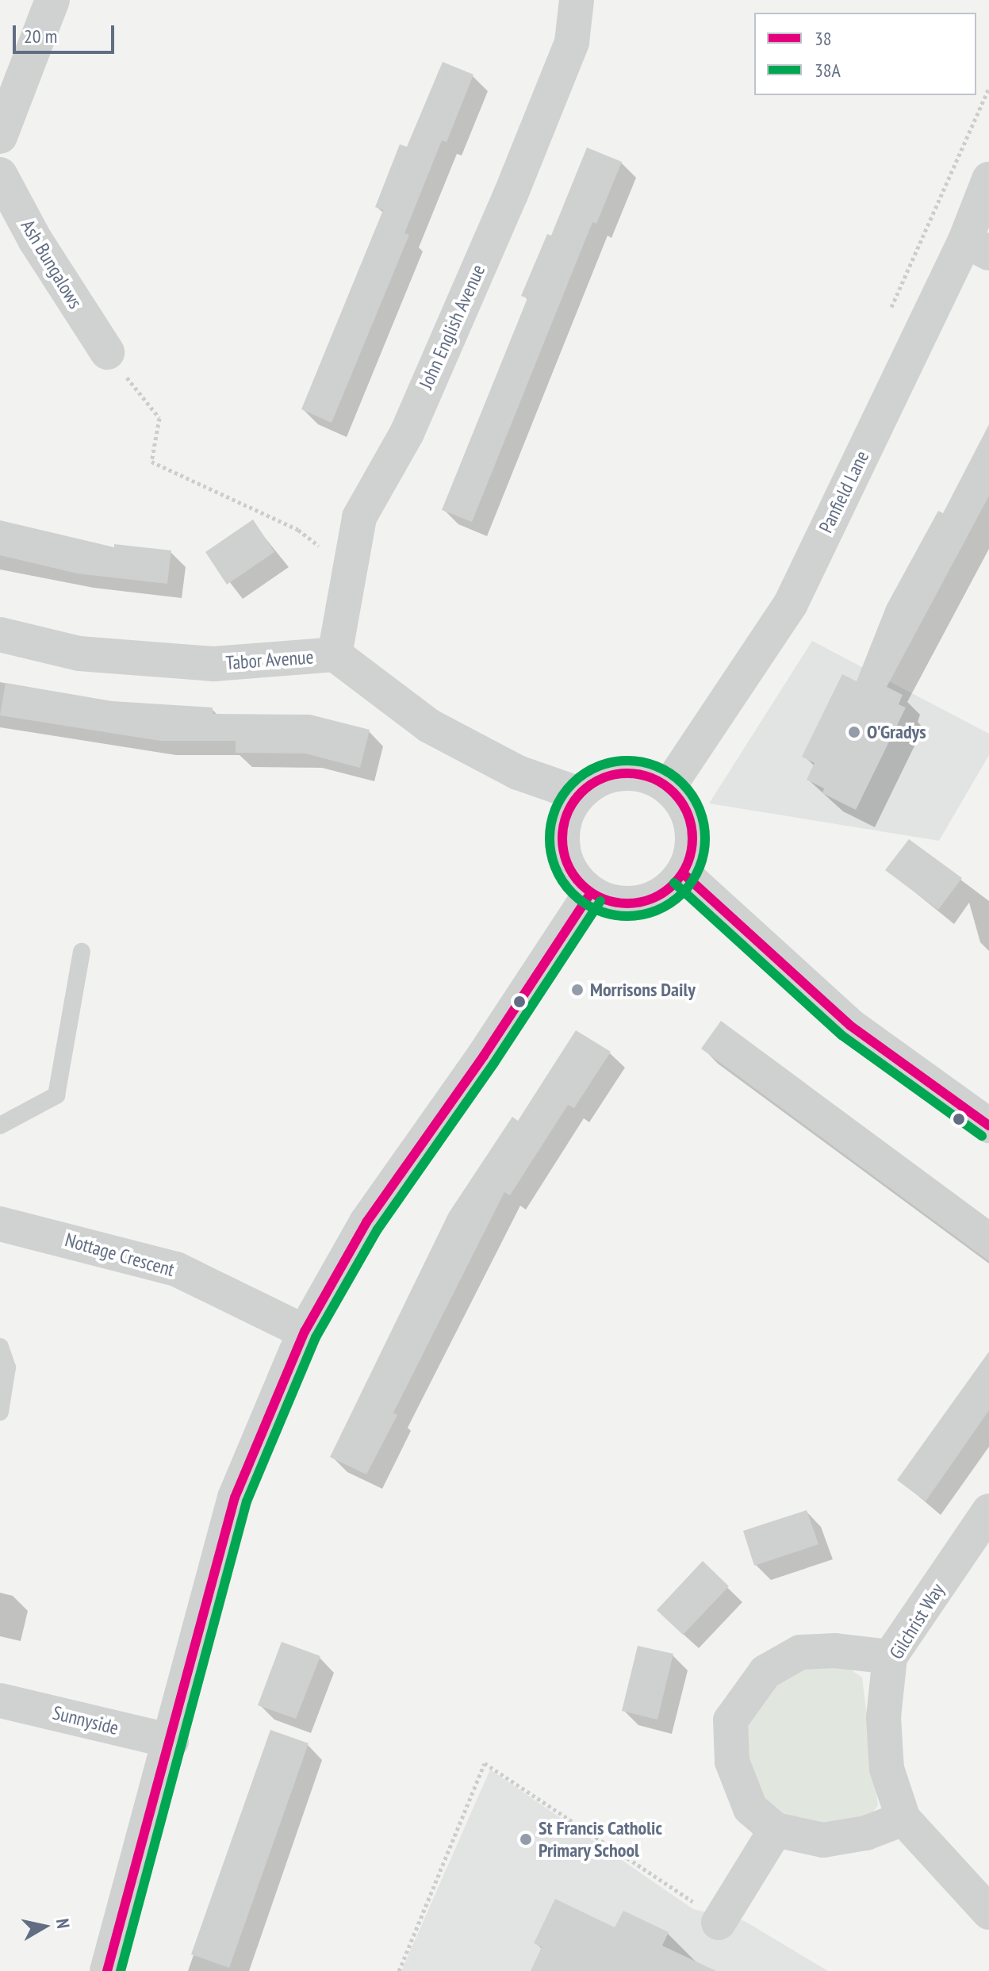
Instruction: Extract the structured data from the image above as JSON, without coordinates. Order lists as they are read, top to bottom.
{
  "streets": {
    "street": [
      "Ash Bungalows",
      "John English Avenue",
      "Panfield Lane",
      "Tabor Avenue",
      "Nottage Crescent",
      "Gilchrist Way",
      "Sunnyside"
    ]
  },
  "crossings": [
    ["John English Avenue", "Tabor Avenue"],
    ["Panfield Lane", "Tabor Avenue"]
  ],
  "places": ["O'Gradys", "Morrisons Daily", "St Francis Catholic Primary School"],
  "lines": ["transit line 38A", "transit line 38"],
  "legend": ["38", "38A"],
  "scale_bar": "20 m",
  "north": "right"
}
